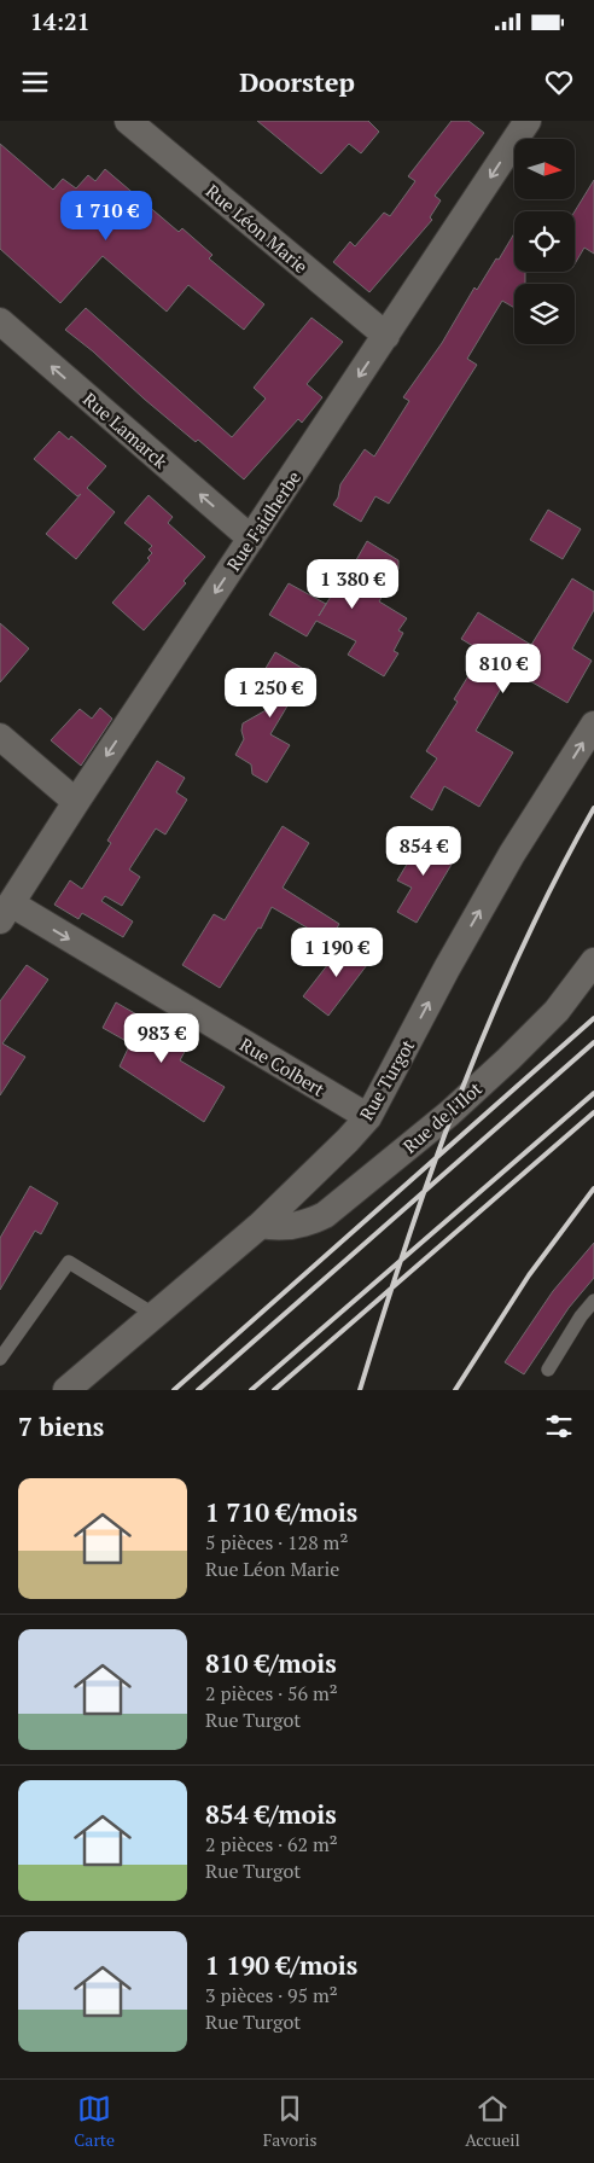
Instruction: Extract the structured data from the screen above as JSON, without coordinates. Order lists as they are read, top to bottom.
{
  "streets": {
    "street": [
      "Rue Léon Marie",
      "Rue Lamarck",
      "Rue Faidherbe",
      "Rue Colbert",
      "Rue Turgot",
      "Rue de l'Ilot"
    ]
  },
  "crossings": [
    ["Rue Léon Marie", "Rue Faidherbe"],
    ["Rue Lamarck", "Rue Faidherbe"],
    ["Rue Faidherbe", "Rue Colbert"],
    ["Rue Colbert", "Rue Turgot"],
    ["Rue Turgot", "Rue de l'Ilot"]
  ],
  "one_way": [
    "Rue Lamarck",
    "Rue Faidherbe",
    "Rue Colbert",
    "Rue Turgot"
  ],
  "north": "right",
  "page": {
    "status": "14:21",
    "header": "Doorstep",
    "price": [
      "1 710 €",
      "1 380 €",
      "810 €",
      "1 250 €",
      "854 €",
      "1 190 €",
      "983 €"
    ],
    "heading": "7 biens",
    "list": [
      {
        "name": "1 710 €/mois",
        "note": "5 pièces · 128 m² · Rue Léon Marie"
      },
      {
        "name": "810 €/mois",
        "note": "2 pièces · 56 m² · Rue Turgot"
      },
      {
        "name": "854 €/mois",
        "note": "2 pièces · 62 m² · Rue Turgot"
      },
      {
        "name": "1 190 €/mois",
        "note": "3 pièces · 95 m² · Rue Turgot"
      }
    ],
    "tabs": ["Carte", "Favoris", "Accueil"]
  }
}
